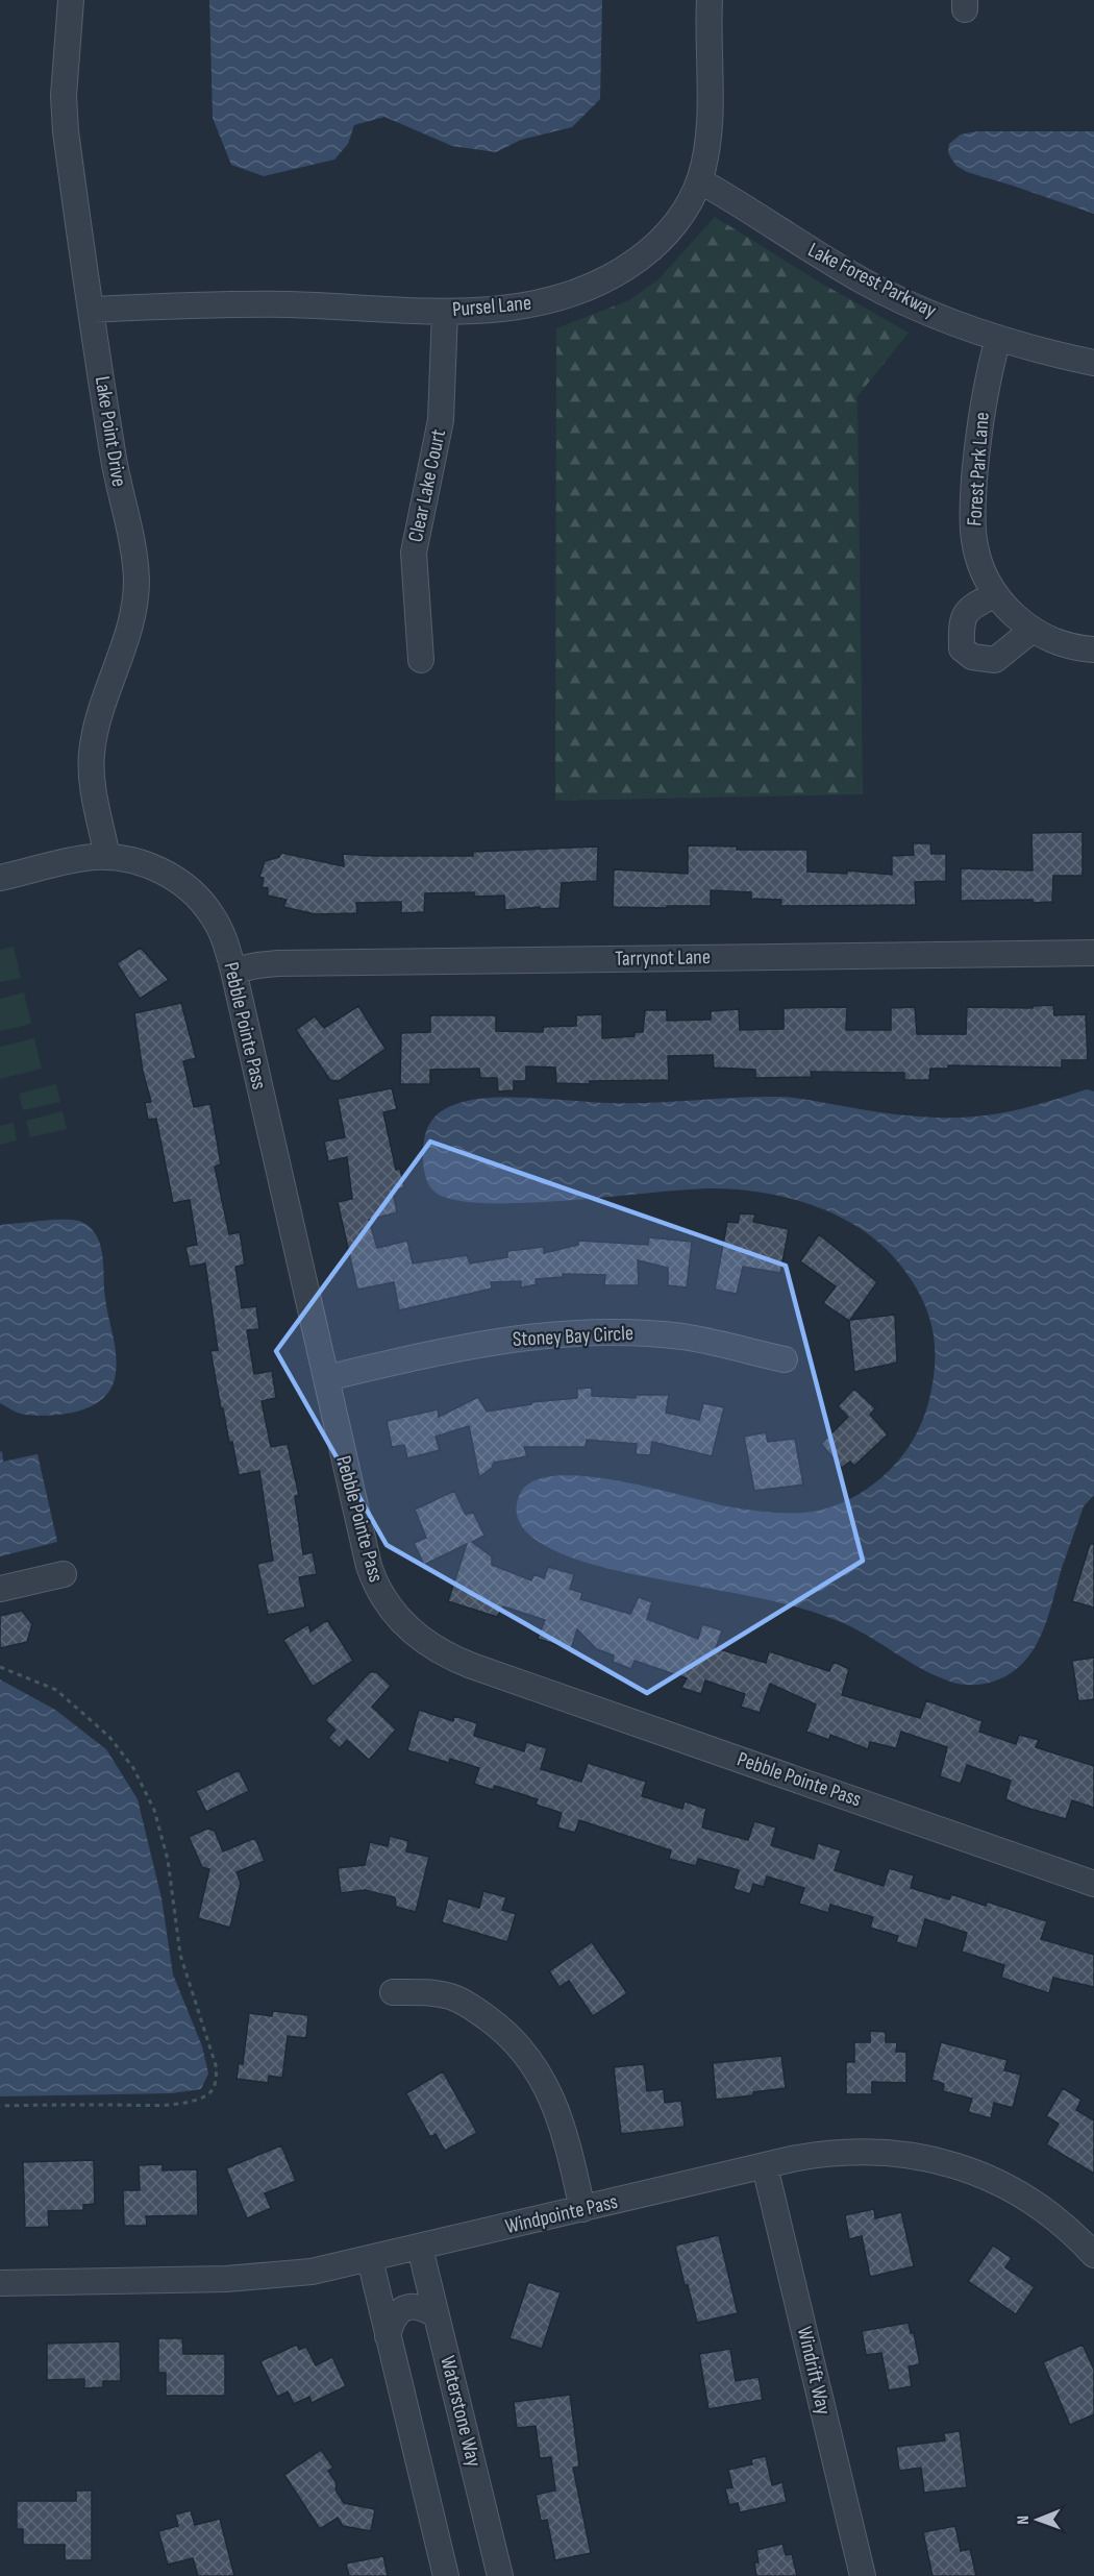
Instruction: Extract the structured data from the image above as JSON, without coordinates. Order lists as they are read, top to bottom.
{
  "streets": {
    "street": [
      "Lake Forest Parkway",
      "Pursel Lane",
      "Lake Point Drive",
      "Forest Park Lane",
      "Clear Lake Court",
      "Tarrynot Lane",
      "Pebble Pointe Pass",
      "Stoney Bay Circle",
      "Windpointe Pass",
      "Windrift Way",
      "Waterstone Way"
    ]
  },
  "crossings": [
    ["Lake Forest Parkway", "Pursel Lane"],
    ["Lake Forest Parkway", "Forest Park Lane"],
    ["Pursel Lane", "Lake Point Drive"],
    ["Pursel Lane", "Clear Lake Court"],
    ["Lake Point Drive", "Pebble Pointe Pass"],
    ["Tarrynot Lane", "Pebble Pointe Pass"],
    ["Pebble Pointe Pass", "Stoney Bay Circle"],
    ["Windpointe Pass", "Windrift Way"],
    ["Windpointe Pass", "Waterstone Way"]
  ],
  "north": "left"
}
